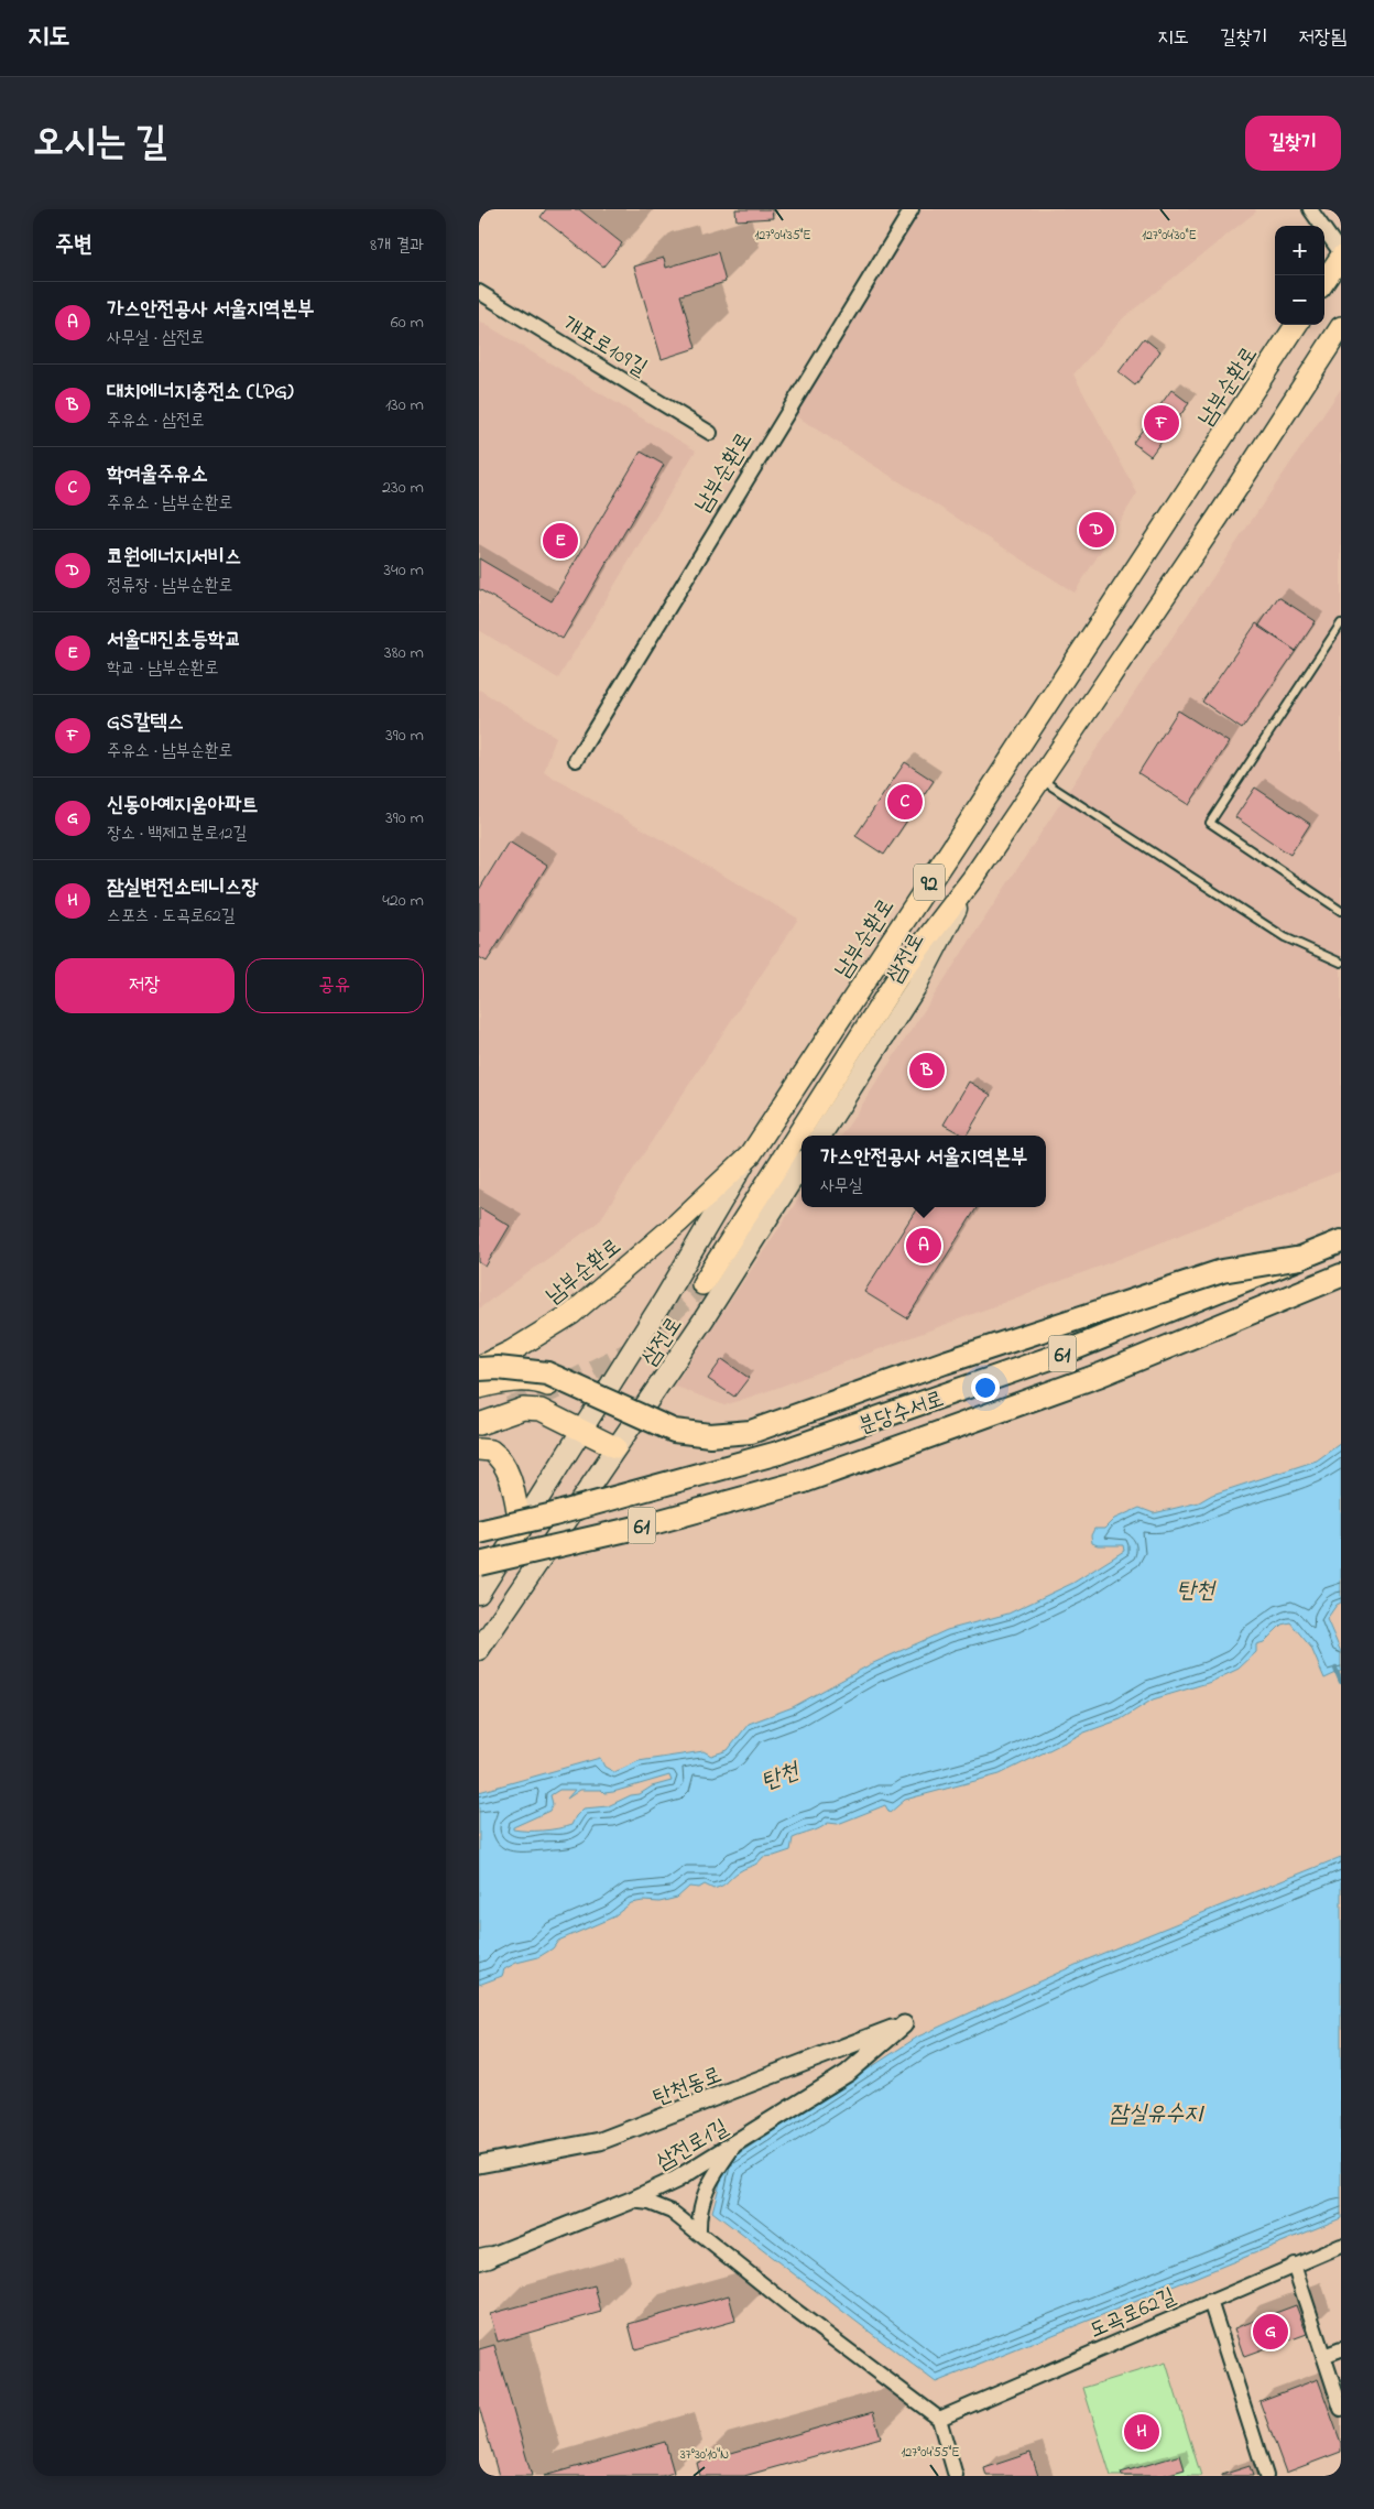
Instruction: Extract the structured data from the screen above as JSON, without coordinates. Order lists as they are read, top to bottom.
{
  "streets": {
    "highway": ["61", "분당수서로"],
    "main road": ["남부순환로", "92", "삼전로"],
    "street": [
      "개포로109길",
      "탄천동로",
      "삼전로1길",
      "도곡로62길"
    ]
  },
  "crossings": [
    ["남부순환로", "삼전로"],
    ["92", "삼전로"],
    ["탄천동로", "삼전로1길"]
  ],
  "water": ["탄천", "잠실유수지"],
  "page": {
    "header": "지도",
    "nav": ["지도", "길찾기", "저장됨"],
    "title": "오시는 길",
    "buttons": [
      "길찾기",
      ["저장", "공유"]
    ],
    "heading": ["주변", "8개 결과"],
    "map_buttons": ["+", "−"],
    "list": [
      {
        "mark": "A",
        "name": "가스안전공사 서울지역본부",
        "note": "사무실 · 삼전로",
        "value": "60 m"
      },
      {
        "mark": "B",
        "name": "대치에너지충전소 (LPG)",
        "note": "주유소 · 삼전로",
        "value": "130 m"
      },
      {
        "mark": "C",
        "name": "학여울주유소",
        "note": "주유소 · 남부순환로",
        "value": "230 m"
      },
      {
        "mark": "D",
        "name": "코원에너지서비스",
        "note": "정류장 · 남부순환로",
        "value": "340 m"
      },
      {
        "mark": "E",
        "name": "서울대진초등학교",
        "note": "학교 · 남부순환로",
        "value": "380 m"
      },
      {
        "mark": "F",
        "name": "GS칼텍스",
        "note": "주유소 · 남부순환로",
        "value": "390 m"
      },
      {
        "mark": "G",
        "name": "신동아예지움아파트",
        "note": "장소 · 백제고분로12길",
        "value": "390 m"
      },
      {
        "mark": "H",
        "name": "잠실변전소테니스장",
        "note": "스포츠 · 도곡로62길",
        "value": "420 m"
      }
    ],
    "pins": [
      "F",
      "D",
      "E",
      "C",
      "B",
      "A",
      "G",
      "H"
    ],
    "popup": ["가스안전공사 서울지역본부", "사무실"]
  },
  "coordinates": [
    "127°04'35\"E",
    "127°04'30\"E",
    "127°04'55\"E",
    "37°30'10\"N"
  ]
}
